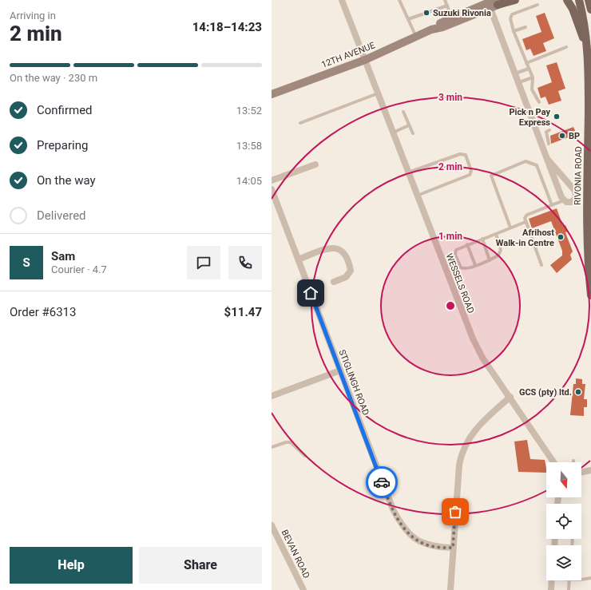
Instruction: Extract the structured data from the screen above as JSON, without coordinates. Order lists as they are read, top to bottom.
{
  "streets": {
    "main road": ["12TH AVENUE", "RIVONIA ROAD"],
    "street": ["WESSELS ROAD", "STIGLINGH ROAD", "BEVAN ROAD"]
  },
  "crossings": [
    ["12TH AVENUE", "WESSELS ROAD"]
  ],
  "places": [
    "Suzuki Rivonia",
    "Pick n Pay Express",
    "BP",
    "Afrihost Walk-in Centre",
    "GCS (pty) ltd."
  ],
  "north": "bottom",
  "page": {
    "heading": ["2 min", "Arriving in", "14:18–14:23"],
    "panel": [
      "Sam",
      "Courier · 4.7",
      "Order #6313",
      "$11.47"
    ],
    "bar": "On the way · 230 m",
    "list": [
      ["Confirmed", "13:52"],
      ["Preparing", "13:58"],
      ["On the way", "14:05"],
      "Delivered"
    ],
    "round": "S",
    "buttons": ["Help", "Share"]
  },
  "rings": ["3 min", "2 min", "1 min"]
}
